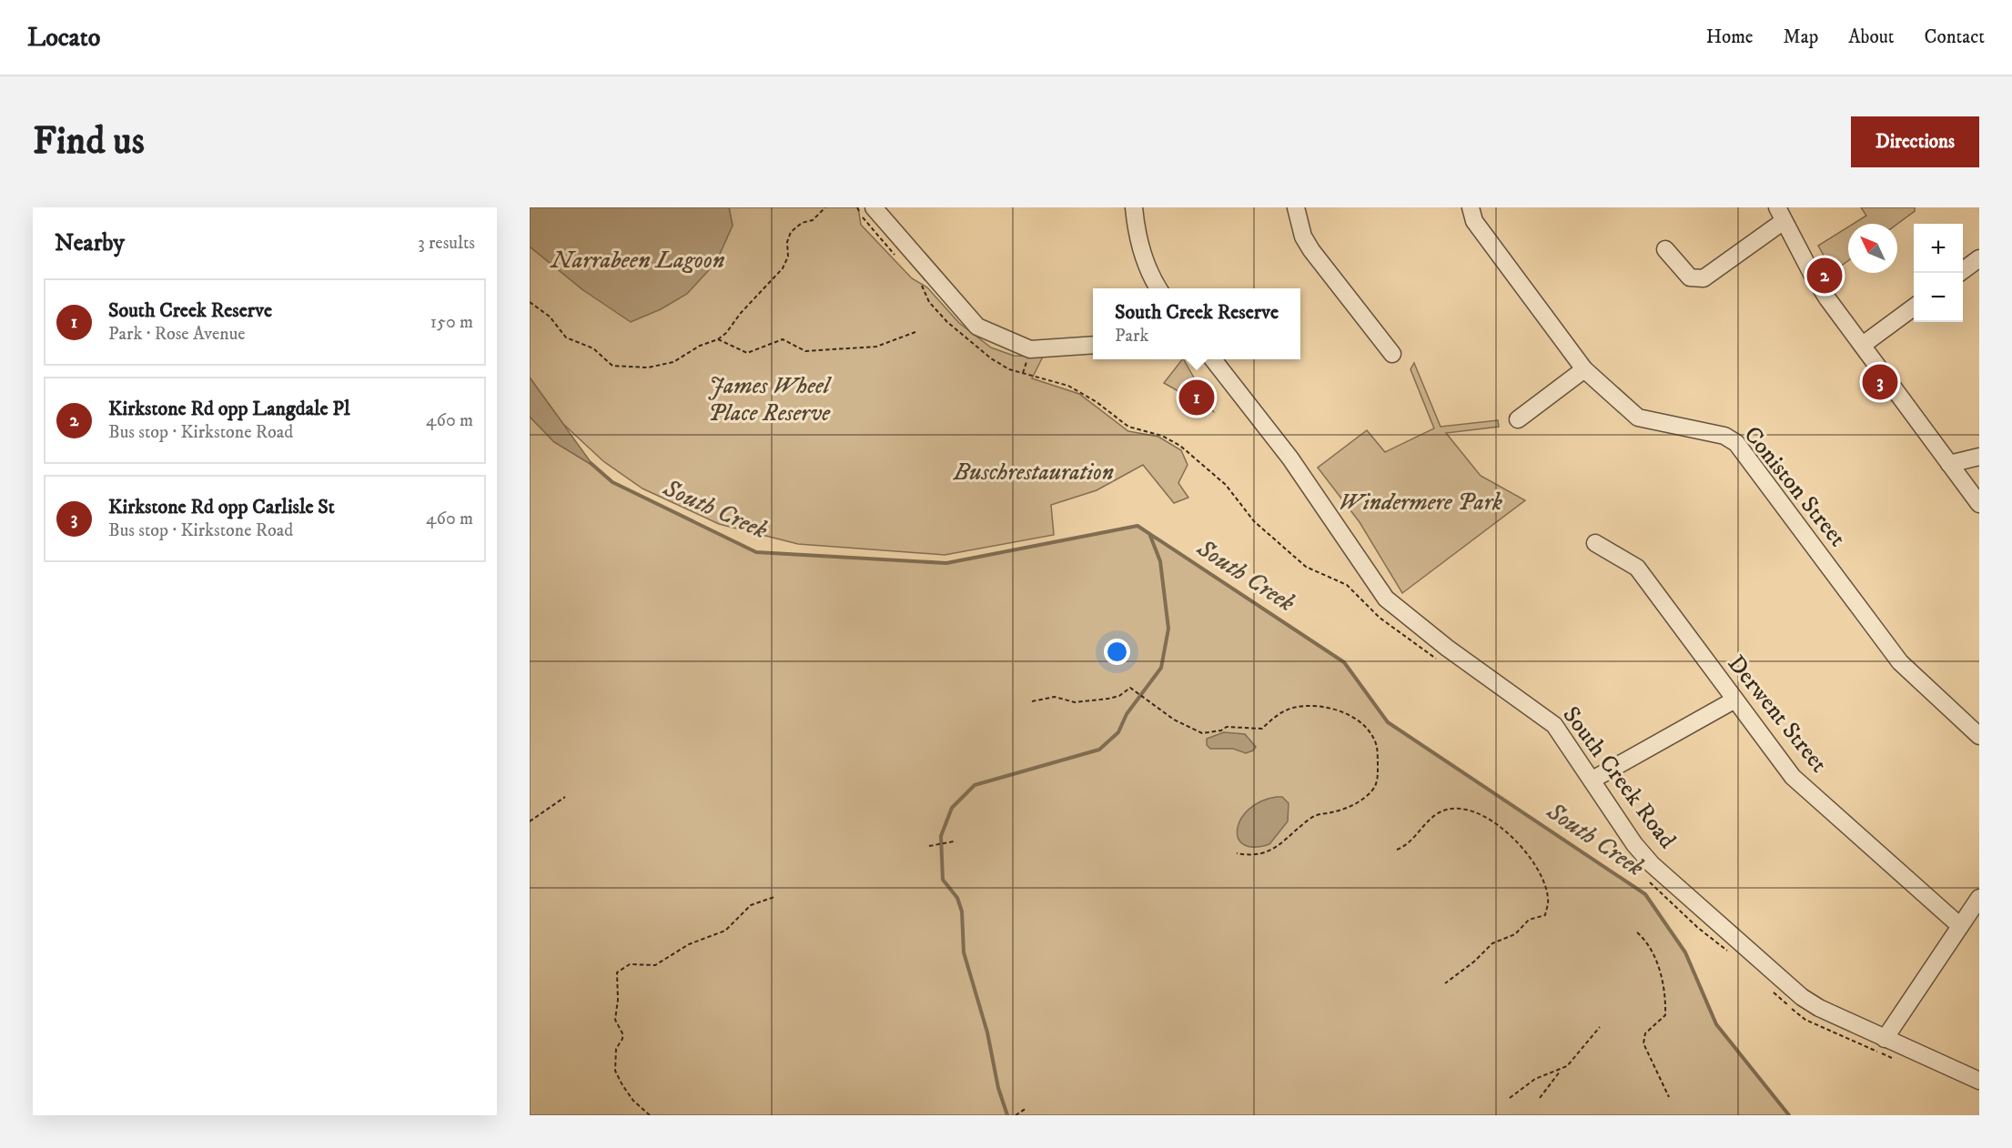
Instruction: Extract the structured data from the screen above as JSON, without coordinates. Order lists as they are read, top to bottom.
{
  "streets": {
    "street": ["Coniston Street", "Derwent Street", "South Creek Road"]
  },
  "water": ["Narrabeen Lagoon", "South Creek"],
  "parks": ["James Wheel Place Reserve", "Buschrestauration", "Windermere Park"],
  "north": "top left",
  "page": {
    "header": "Locato",
    "nav": [
      "Home",
      "Map",
      "About",
      "Contact"
    ],
    "buttons": "Directions",
    "title": "Find us",
    "heading": ["Nearby", "3 results"],
    "map_buttons": ["+", "−"],
    "pins": ["2", "3", "1"],
    "list": [
      {
        "mark": "1",
        "name": "South Creek Reserve",
        "note": "Park · Rose Avenue",
        "value": "150 m"
      },
      {
        "mark": "2",
        "name": "Kirkstone Rd opp Langdale Pl",
        "note": "Bus stop · Kirkstone Road",
        "value": "460 m"
      },
      {
        "mark": "3",
        "name": "Kirkstone Rd opp Carlisle St",
        "note": "Bus stop · Kirkstone Road",
        "value": "460 m"
      }
    ],
    "popup": ["South Creek Reserve", "Park"]
  }
}
